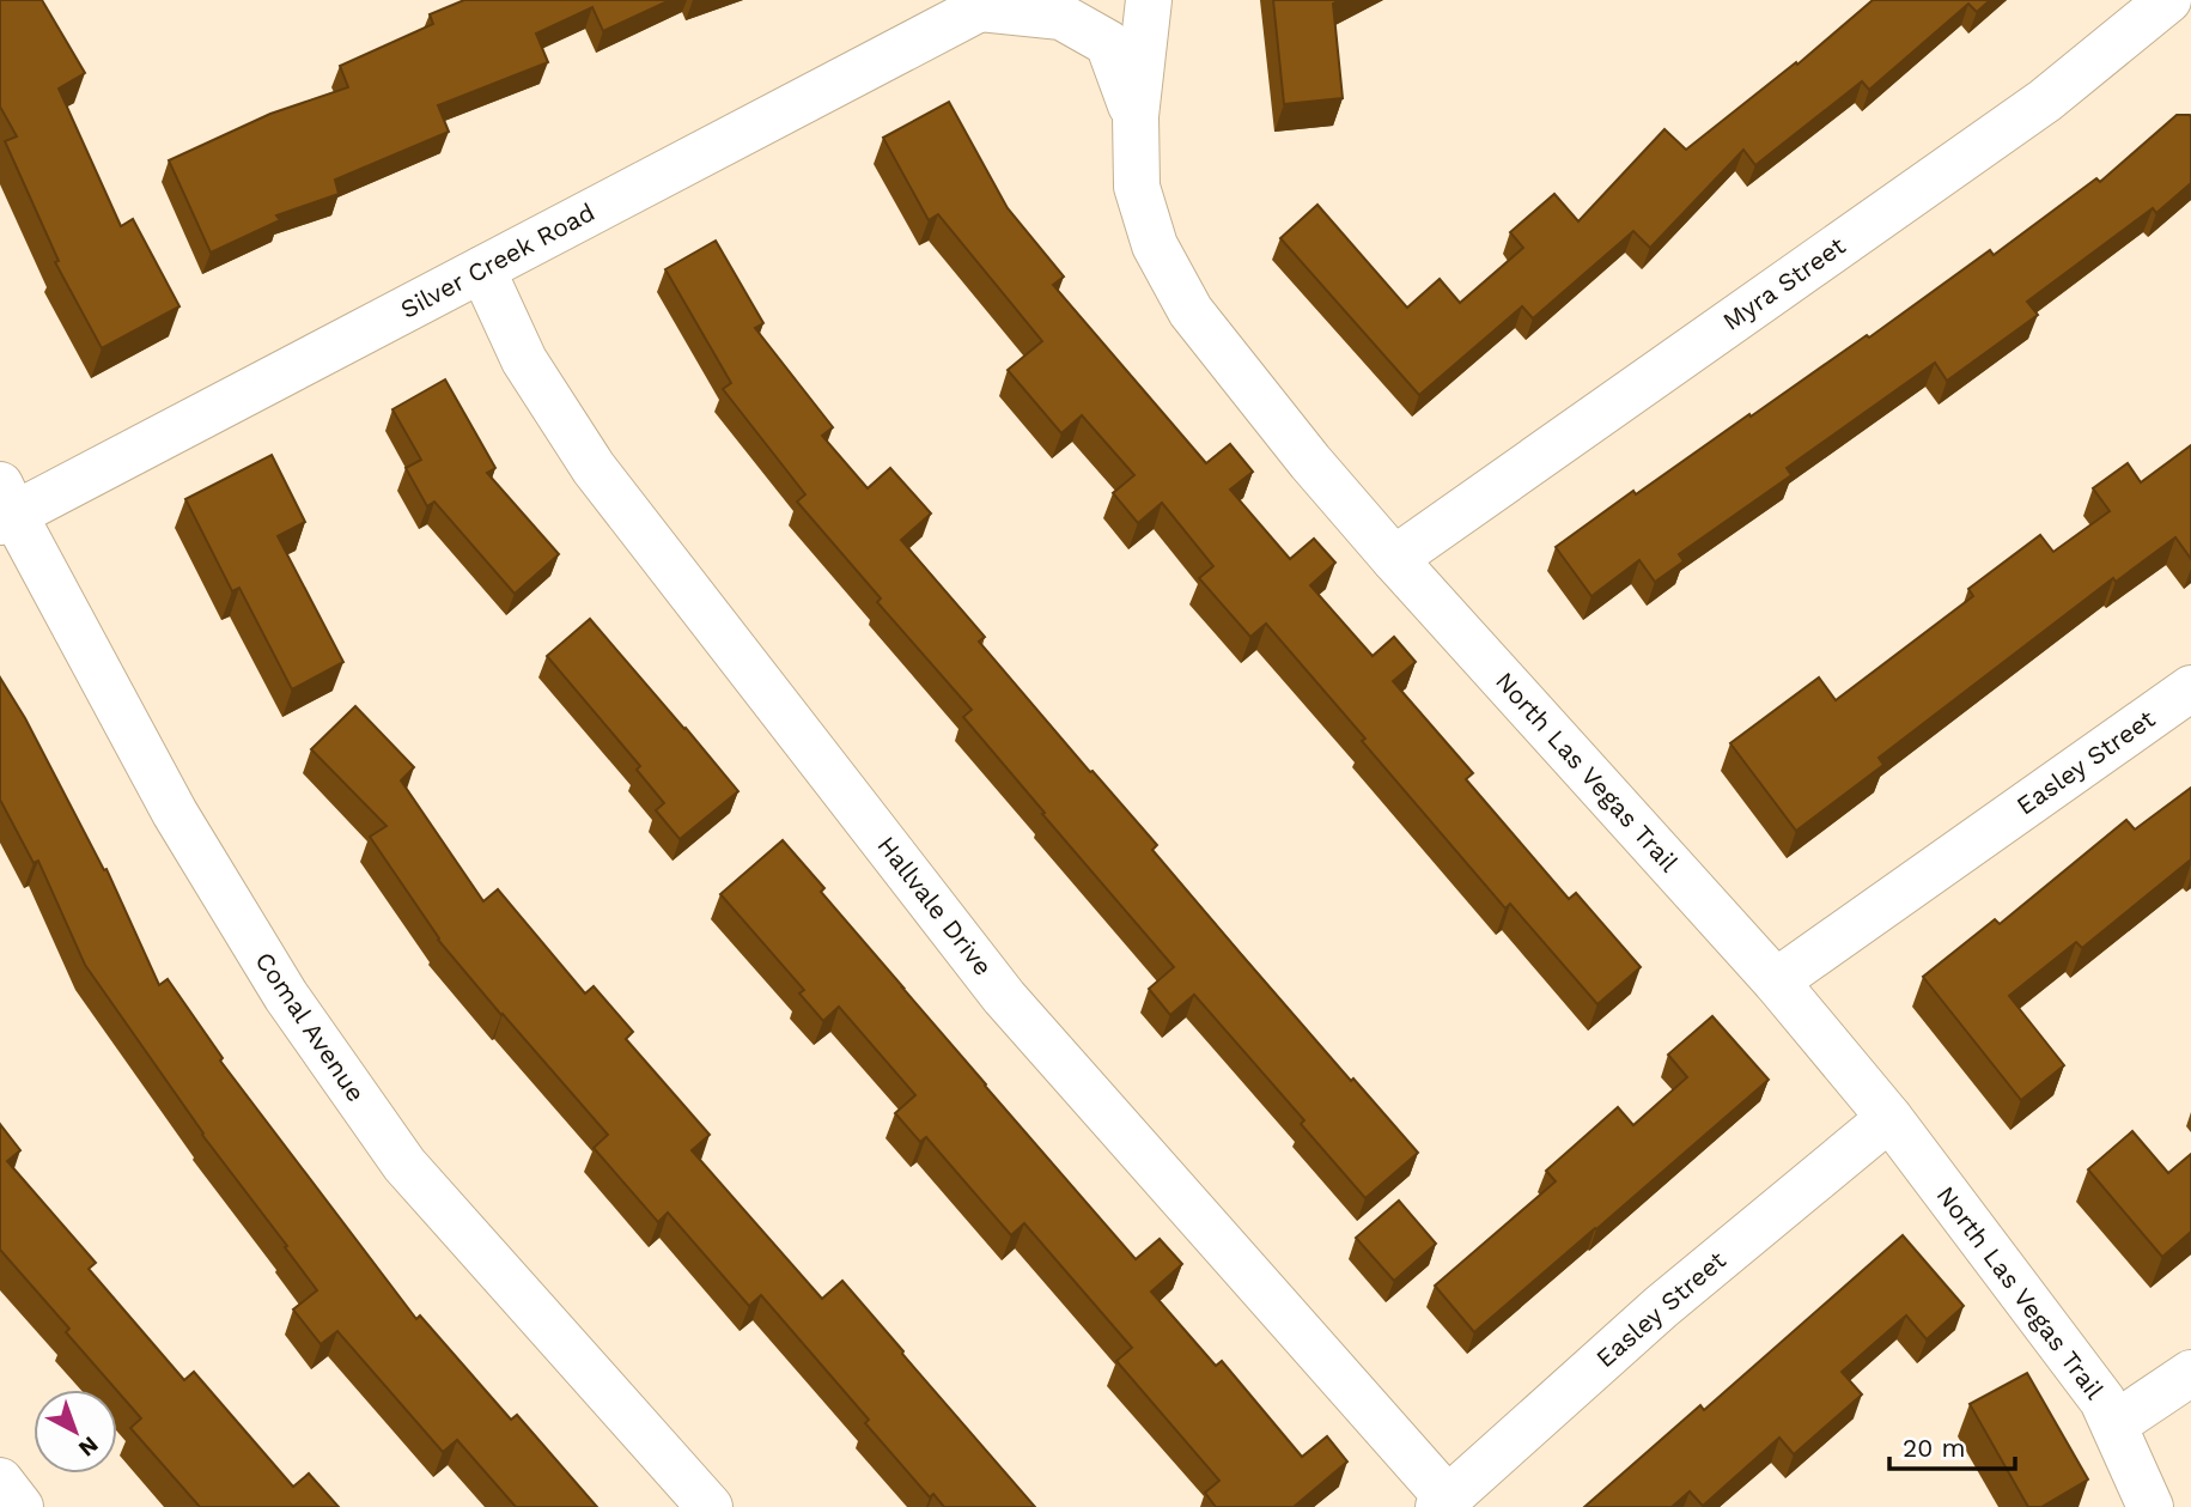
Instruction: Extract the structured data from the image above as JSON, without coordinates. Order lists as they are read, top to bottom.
{
  "streets": {
    "street": [
      "Silver Creek Road",
      "Myra Street",
      "Easley Street",
      "North Las Vegas Trail",
      "Hallvale Drive",
      "Comal Avenue"
    ]
  },
  "crossings": [
    ["Silver Creek Road", "Hallvale Drive"],
    ["Silver Creek Road", "Comal Avenue"],
    ["Myra Street", "North Las Vegas Trail"],
    ["Easley Street", "North Las Vegas Trail"],
    ["Easley Street", "Hallvale Drive"]
  ],
  "scale_bar": "20 m",
  "north": "bottom right"
}
